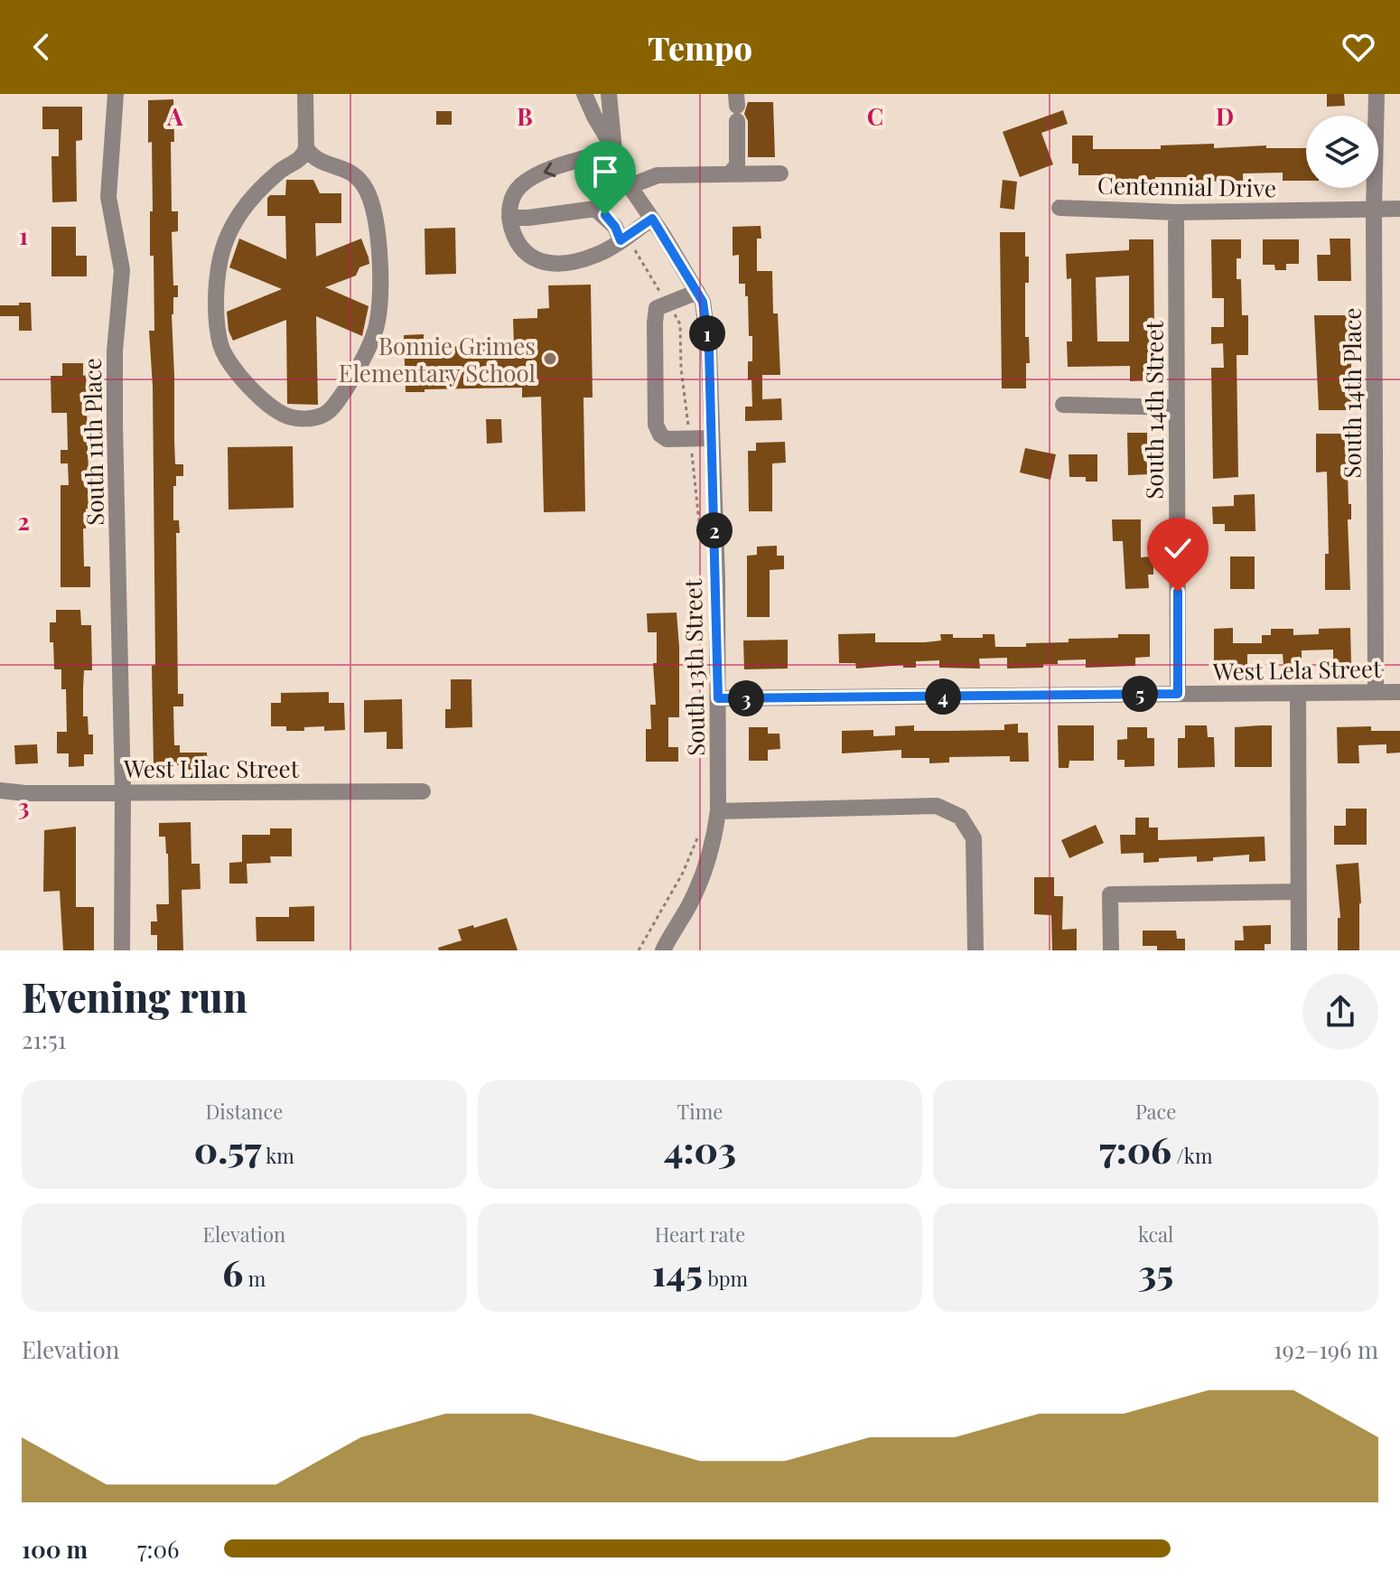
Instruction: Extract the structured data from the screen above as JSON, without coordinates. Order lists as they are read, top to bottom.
{
  "streets": {
    "street": [
      "Centennial Drive",
      "South 14th Place",
      "South 14th Street",
      "South 11th Place",
      "South 13th Street",
      "West Lela Street",
      "West Lilac Street"
    ]
  },
  "crossings": [
    ["Centennial Drive", "South 14th Place"],
    ["Centennial Drive", "South 14th Street"],
    ["South 14th Place", "West Lela Street"],
    ["South 14th Street", "West Lela Street"],
    ["South 11th Place", "West Lilac Street"],
    ["South 13th Street", "West Lela Street"]
  ],
  "places": ["Bonnie Grimes Elementary School"],
  "page": {
    "header": "Tempo",
    "pins": [
      "1",
      "2",
      "5",
      "4",
      "3"
    ],
    "heading": ["Evening run", "21:51"],
    "stats": [
      ["Distance", "0.57 km"],
      ["Time", "4:03"],
      ["Pace", "7:06 /km"],
      ["Elevation", "6 m"],
      ["Heart rate", "145 bpm"],
      ["kcal", "35"]
    ],
    "chart": ["Elevation", "192–196 m"],
    "list": [
      {
        "name": "100 m",
        "note": "7:06"
      }
    ]
  },
  "grid": {
    "columns": [
      "A",
      "B",
      "C",
      "D"
    ],
    "rows": ["1", "2", "3"]
  }
}
